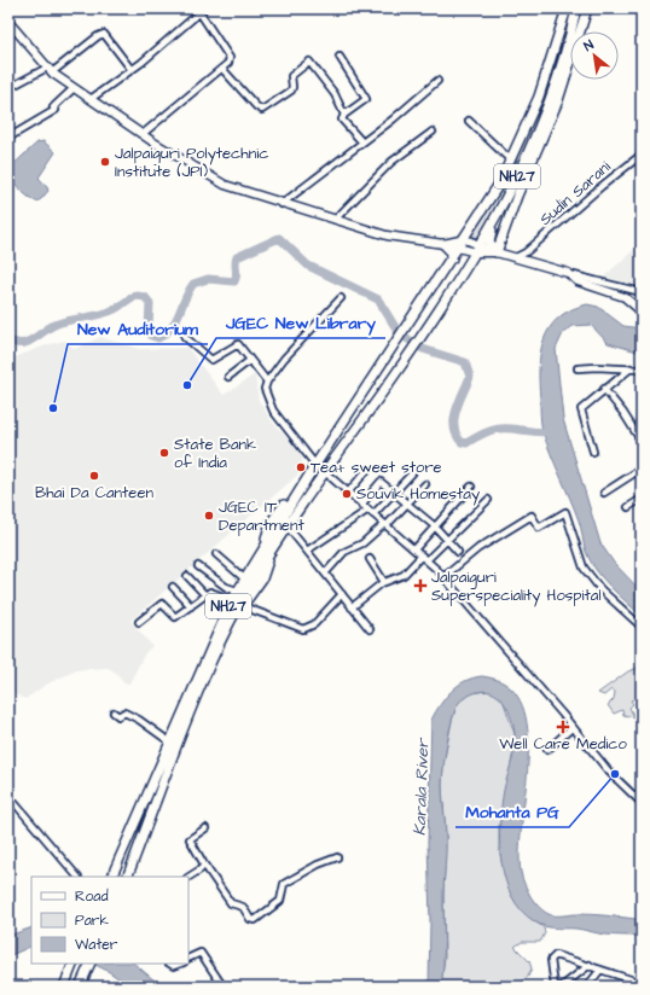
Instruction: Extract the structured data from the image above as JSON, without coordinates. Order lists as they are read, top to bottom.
{
  "streets": {
    "highway": ["NH27"],
    "street": ["Sudin Sarani"]
  },
  "water": ["Karala River"],
  "places": {
    "other": [
      "Jalpaiguri Polytechnic Institute (JPI)",
      "JGEC New Library",
      "New Auditorium",
      "State Bank of India",
      "Tea+ sweet store",
      "Bhai Da Canteen",
      "Souvik Homestay",
      "JGEC IT Department",
      "Mohanta PG"
    ],
    "health": ["Jalpaiguri Superspeciality Hospital", "Well Care Medico"]
  },
  "legend": ["Road", "Park", "Water"],
  "north": "top left"
}
